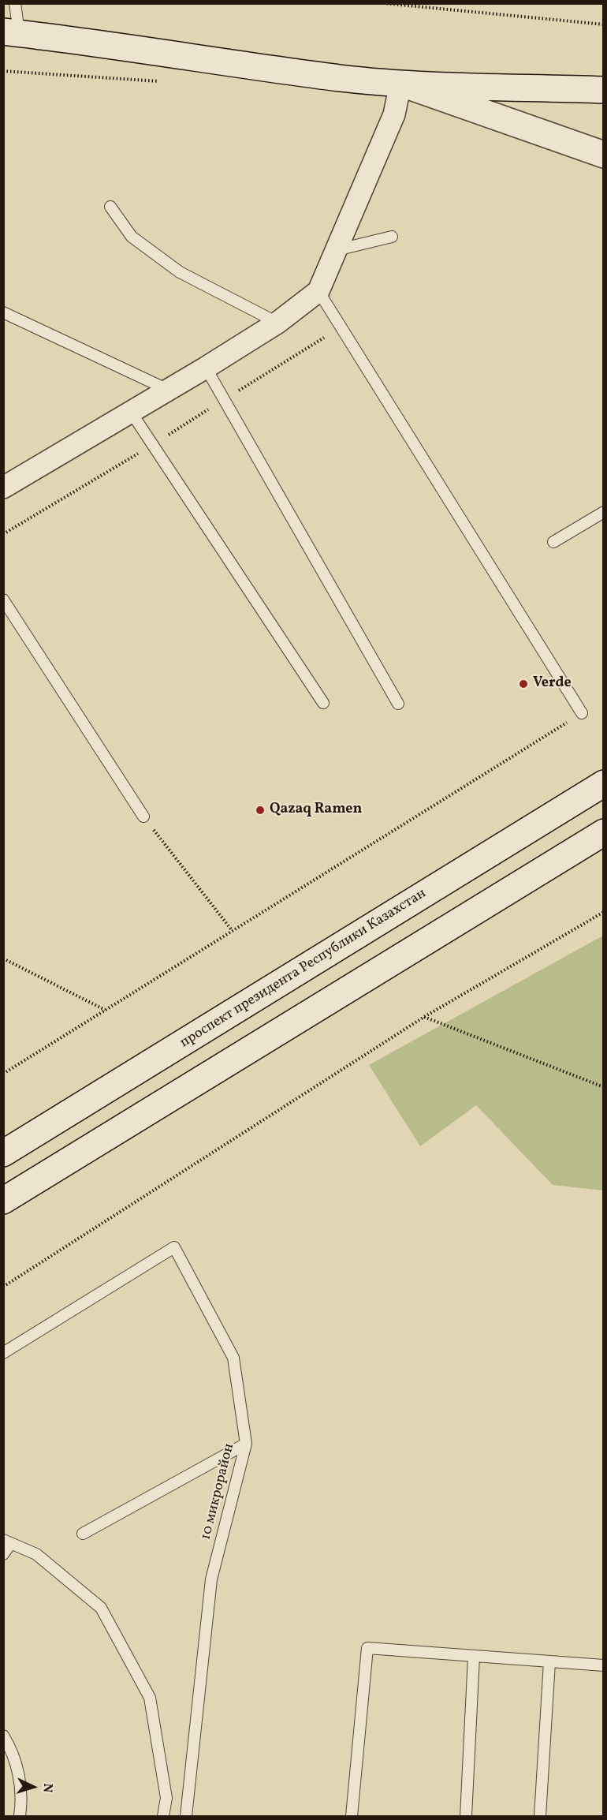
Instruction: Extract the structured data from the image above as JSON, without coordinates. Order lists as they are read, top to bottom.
{
  "streets": {
    "main road": ["проспект президента Республики Казахстан"],
    "lane": ["10 микрорайон"]
  },
  "places": ["Verde", "Qazaq Ramen"],
  "north": "right"
}
